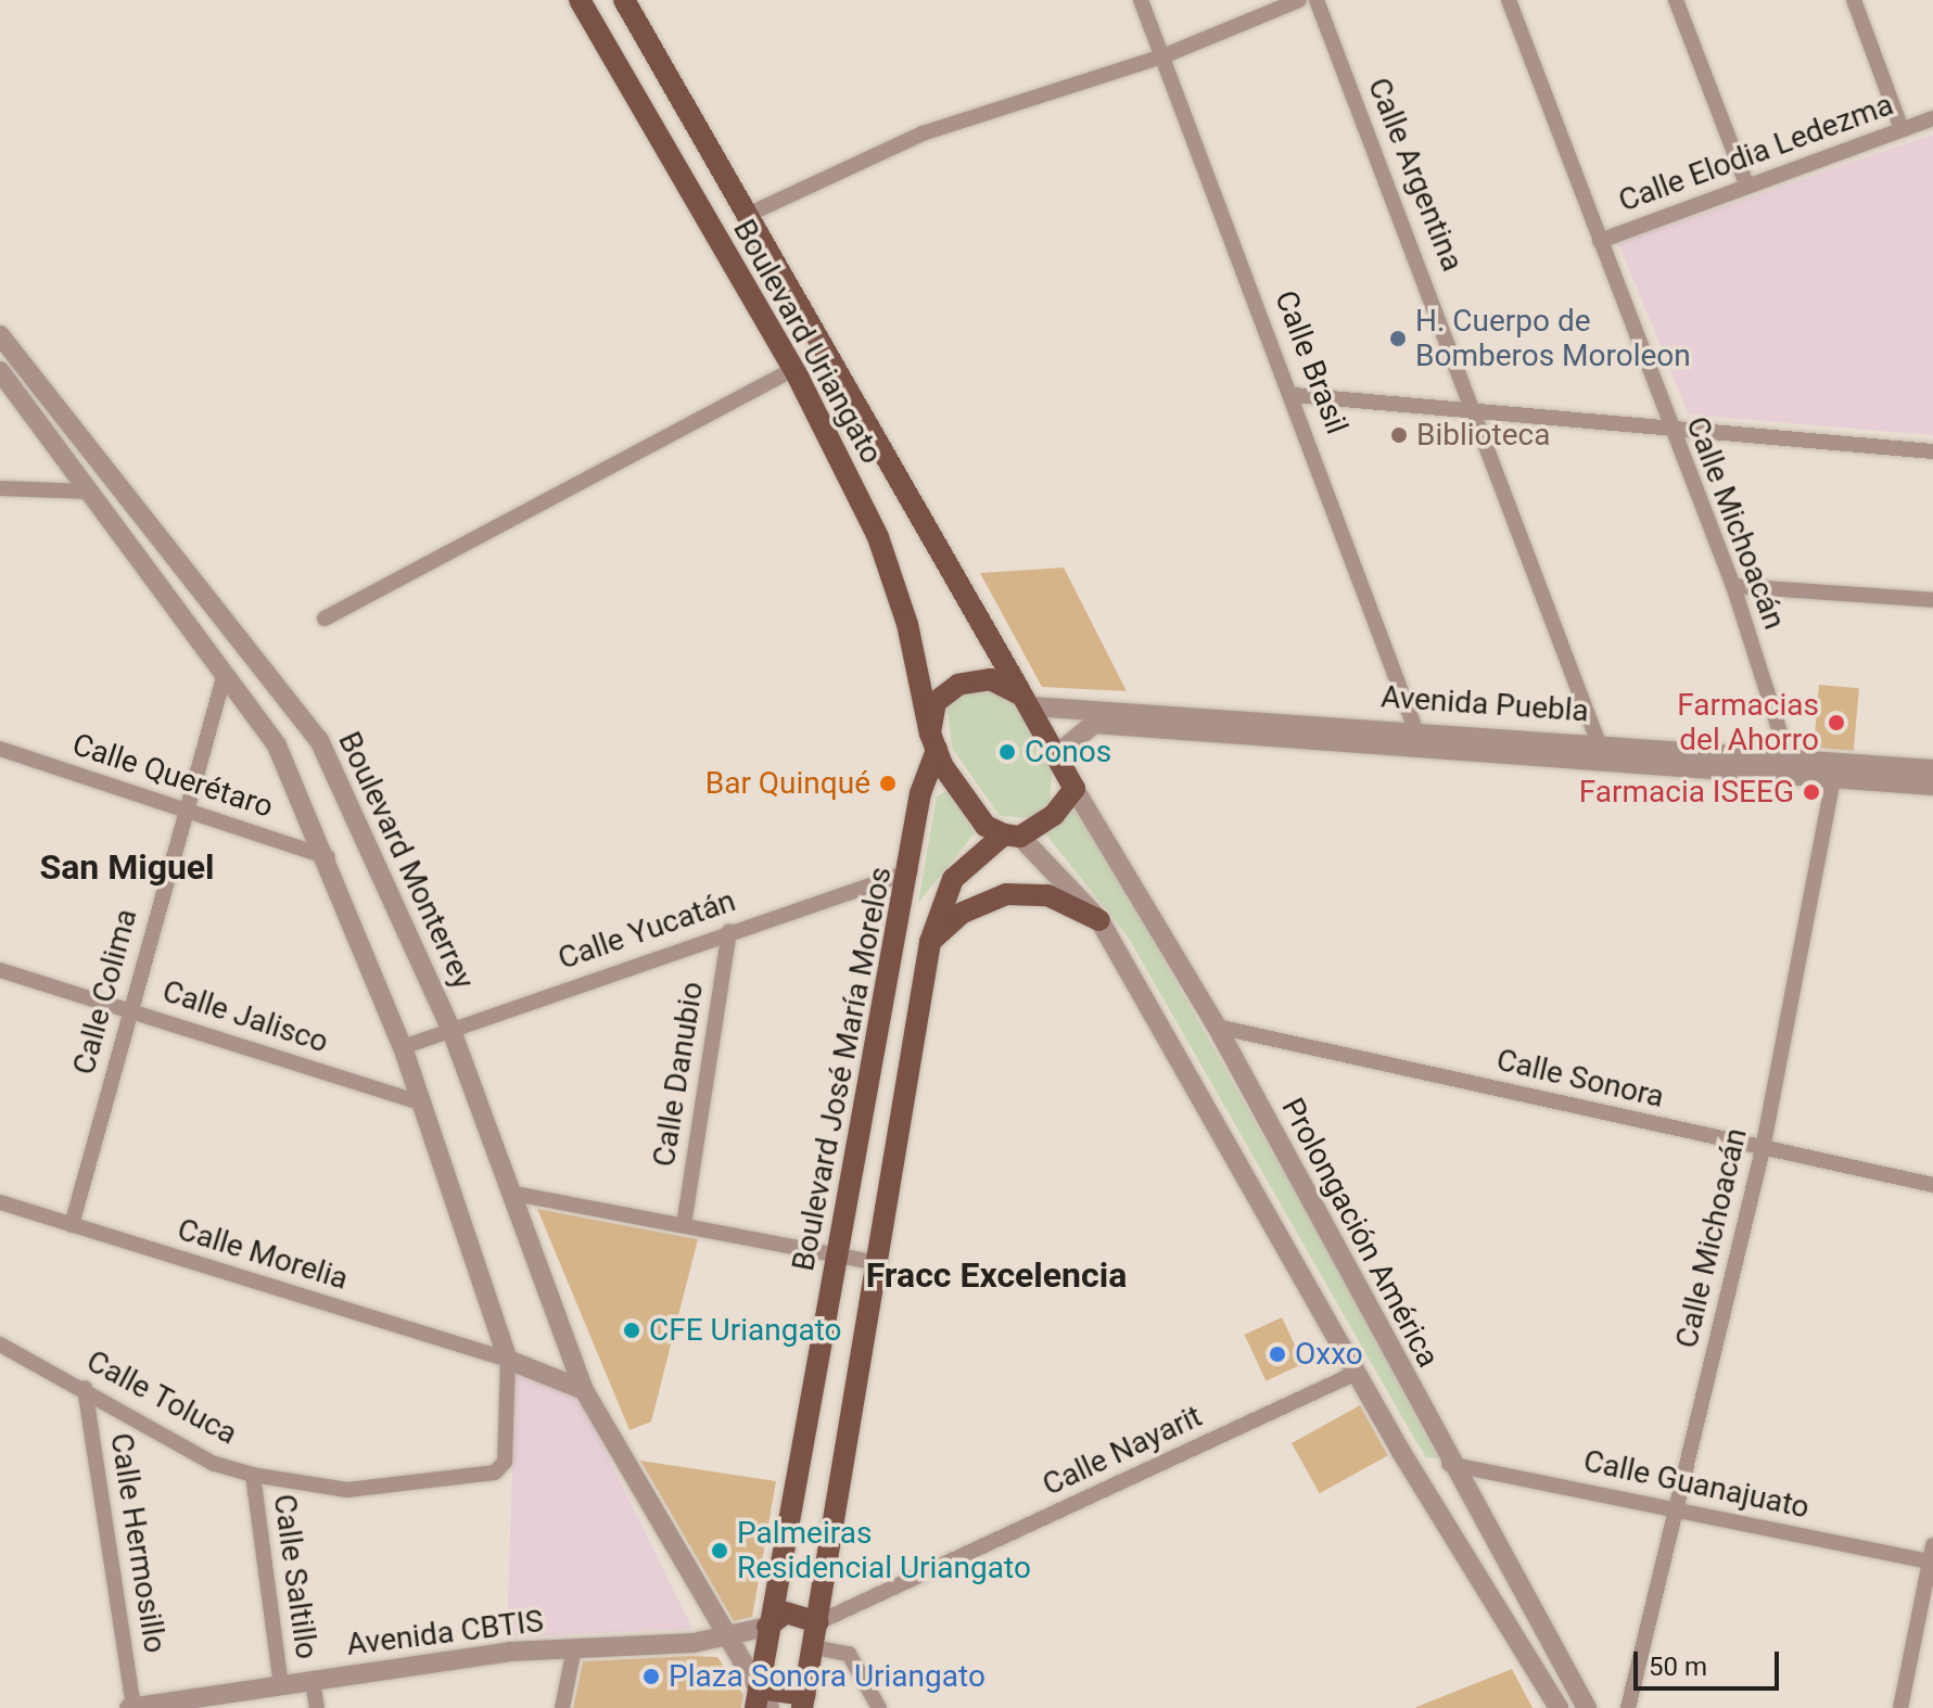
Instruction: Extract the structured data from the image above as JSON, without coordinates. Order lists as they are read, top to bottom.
{
  "streets": {
    "main road": ["Boulevard Uriangato", "Boulevard José María Morelos"],
    "street": [
      "Calle Elodia Ledezma",
      "Calle Argentina",
      "Calle Brasil",
      "Calle Michoacán",
      "Avenida Puebla",
      "Calle Querétaro",
      "Boulevard Monterrey",
      "Calle Yucatán",
      "Calle Colima",
      "Calle Jalisco",
      "Calle Danubio",
      "Calle Sonora",
      "Prolongación América",
      "Calle Morelia",
      "Calle Toluca",
      "Calle Nayarit",
      "Calle Guanajuato",
      "Calle Hermosillo",
      "Calle Saltillo",
      "Avenida CBTIS"
    ]
  },
  "crossings": [
    ["Calle Elodia Ledezma", "Calle Michoacán"],
    ["Calle Argentina", "Avenida Puebla"],
    ["Boulevard Uriangato", "Avenida Puebla"],
    ["Boulevard Uriangato", "Boulevard José María Morelos"],
    ["Boulevard Uriangato", "Prolongación América"],
    ["Calle Brasil", "Avenida Puebla"],
    ["Calle Michoacán", "Avenida Puebla"],
    ["Calle Michoacán", "Calle Sonora"],
    ["Calle Michoacán", "Calle Guanajuato"],
    ["Avenida Puebla", "Boulevard José María Morelos"],
    ["Avenida Puebla", "Prolongación América"],
    ["Calle Querétaro", "Calle Colima"],
    ["Boulevard Monterrey", "Calle Yucatán"],
    ["Boulevard Monterrey", "Boulevard José María Morelos"],
    ["Boulevard Monterrey", "Avenida CBTIS"],
    ["Calle Yucatán", "Boulevard José María Morelos"],
    ["Calle Yucatán", "Calle Danubio"],
    ["Calle Colima", "Calle Jalisco"],
    ["Calle Colima", "Calle Morelia"],
    ["Boulevard José María Morelos", "Prolongación América"],
    ["Boulevard José María Morelos", "Calle Nayarit"],
    ["Boulevard José María Morelos", "Avenida CBTIS"],
    ["Calle Sonora", "Prolongación América"],
    ["Prolongación América", "Calle Guanajuato"],
    ["Calle Morelia", "Calle Toluca"],
    ["Calle Toluca", "Calle Hermosillo"],
    ["Calle Toluca", "Calle Saltillo"],
    ["Calle Hermosillo", "Avenida CBTIS"],
    ["Calle Saltillo", "Avenida CBTIS"]
  ],
  "districts": ["San Miguel", "Fracc Excelencia"],
  "places": [
    "H. Cuerpo de Bomberos Moroleon",
    "Biblioteca",
    "Farmacias del Ahorro",
    "Conos",
    "Bar Quinqué",
    "Farmacia ISEEG",
    "CFE Uriangato",
    "Oxxo",
    "Palmeiras Residencial Uriangato",
    "Plaza Sonora Uriangato"
  ],
  "scale_bar": "50 m"
}
